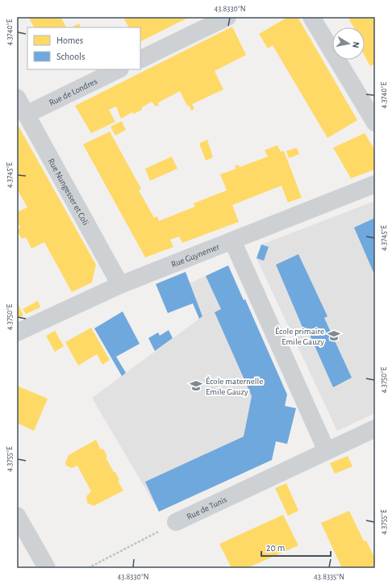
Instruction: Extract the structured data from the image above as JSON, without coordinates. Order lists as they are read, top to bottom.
{
  "streets": {
    "street": [
      "Rue de Londres",
      "Rue Nungesser et Coli",
      "Rue Guynemer",
      "Rue de Tunis"
    ]
  },
  "crossings": [
    ["Rue de Londres", "Rue Nungesser et Coli"],
    ["Rue Nungesser et Coli", "Rue Guynemer"]
  ],
  "places": {
    "school or university": ["École primaire Emile Gauzy", "École maternelle Emile Gauzy"]
  },
  "legend": ["Homes", "Schools"],
  "scale_bar": "20 m",
  "north": "right",
  "coordinates": [
    "43.8330°N",
    "4.3740°E",
    "4.3745°E",
    "4.3750°E",
    "4.3755°E",
    "43.8335°N"
  ]
}
